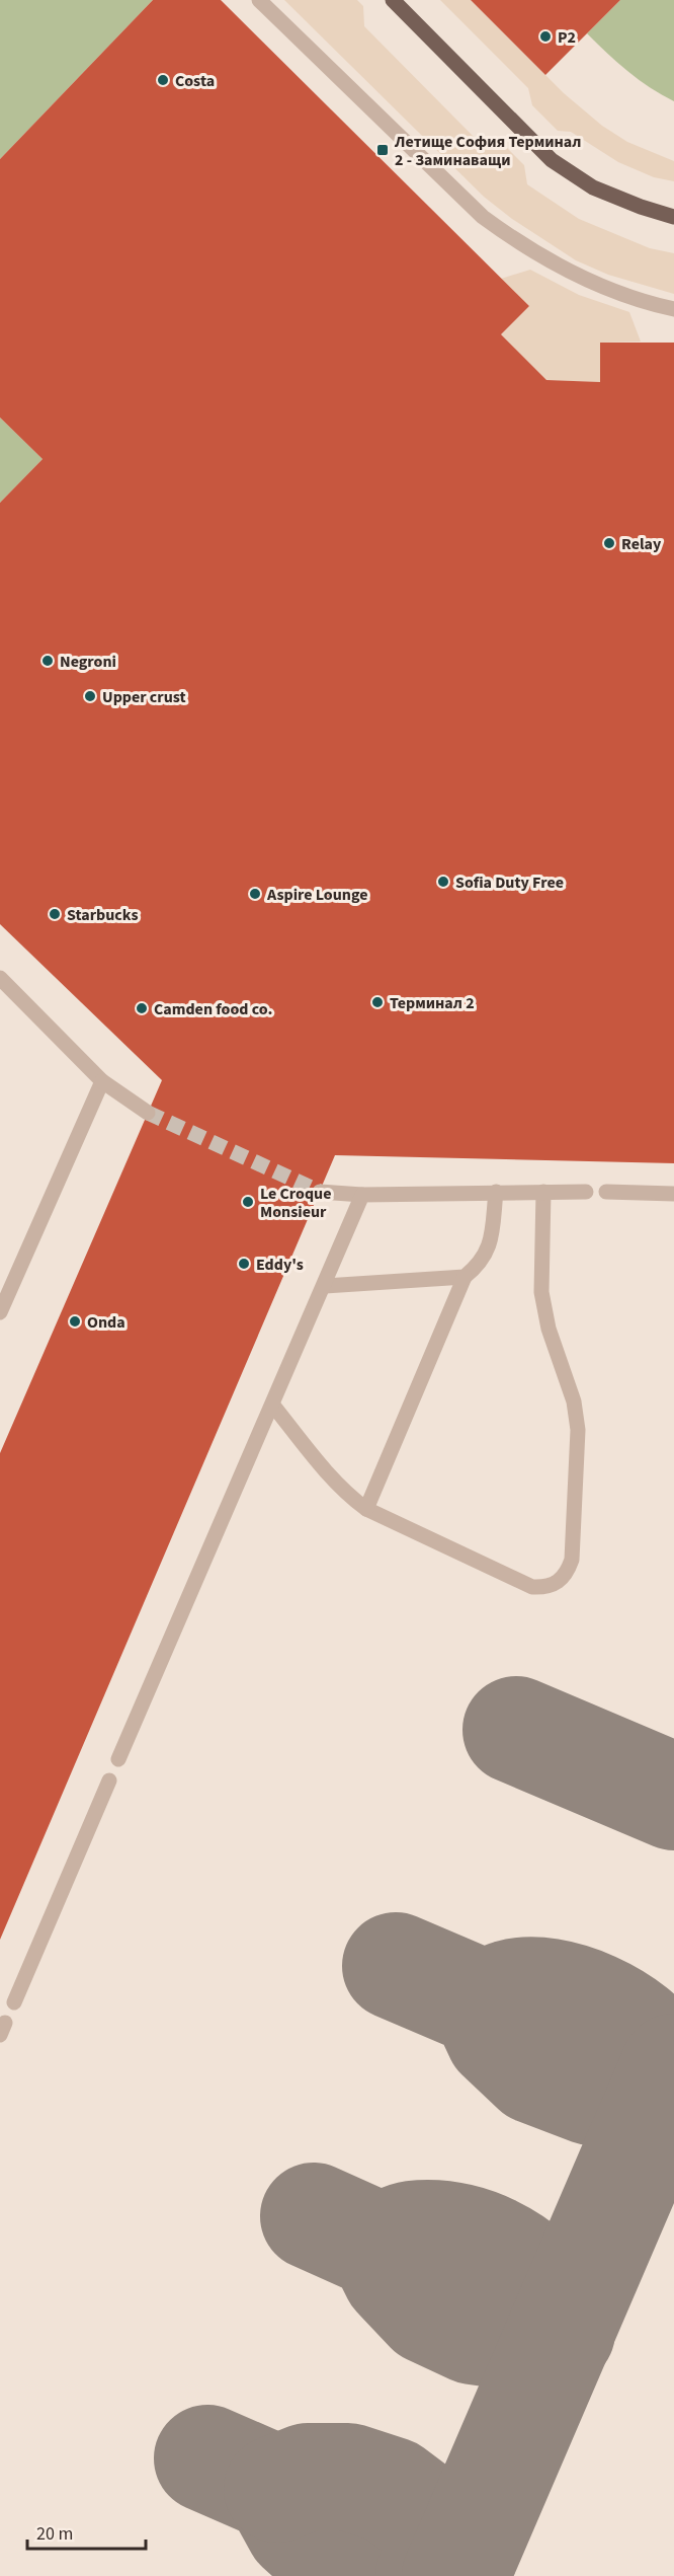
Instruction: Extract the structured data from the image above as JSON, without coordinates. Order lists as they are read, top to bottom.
{
  "places": {
    "other": [
      "P2",
      "Costa",
      "Relay",
      "Negroni",
      "Upper crust",
      "Sofia Duty Free",
      "Aspire Lounge",
      "Starbucks",
      "Терминал 2",
      "Camden food co.",
      "Le Croque Monsieur",
      "Eddy's",
      "Onda"
    ],
    "transit": ["Летище София Терминал 2 - Заминаващи"]
  },
  "scale_bar": "20 m"
}
